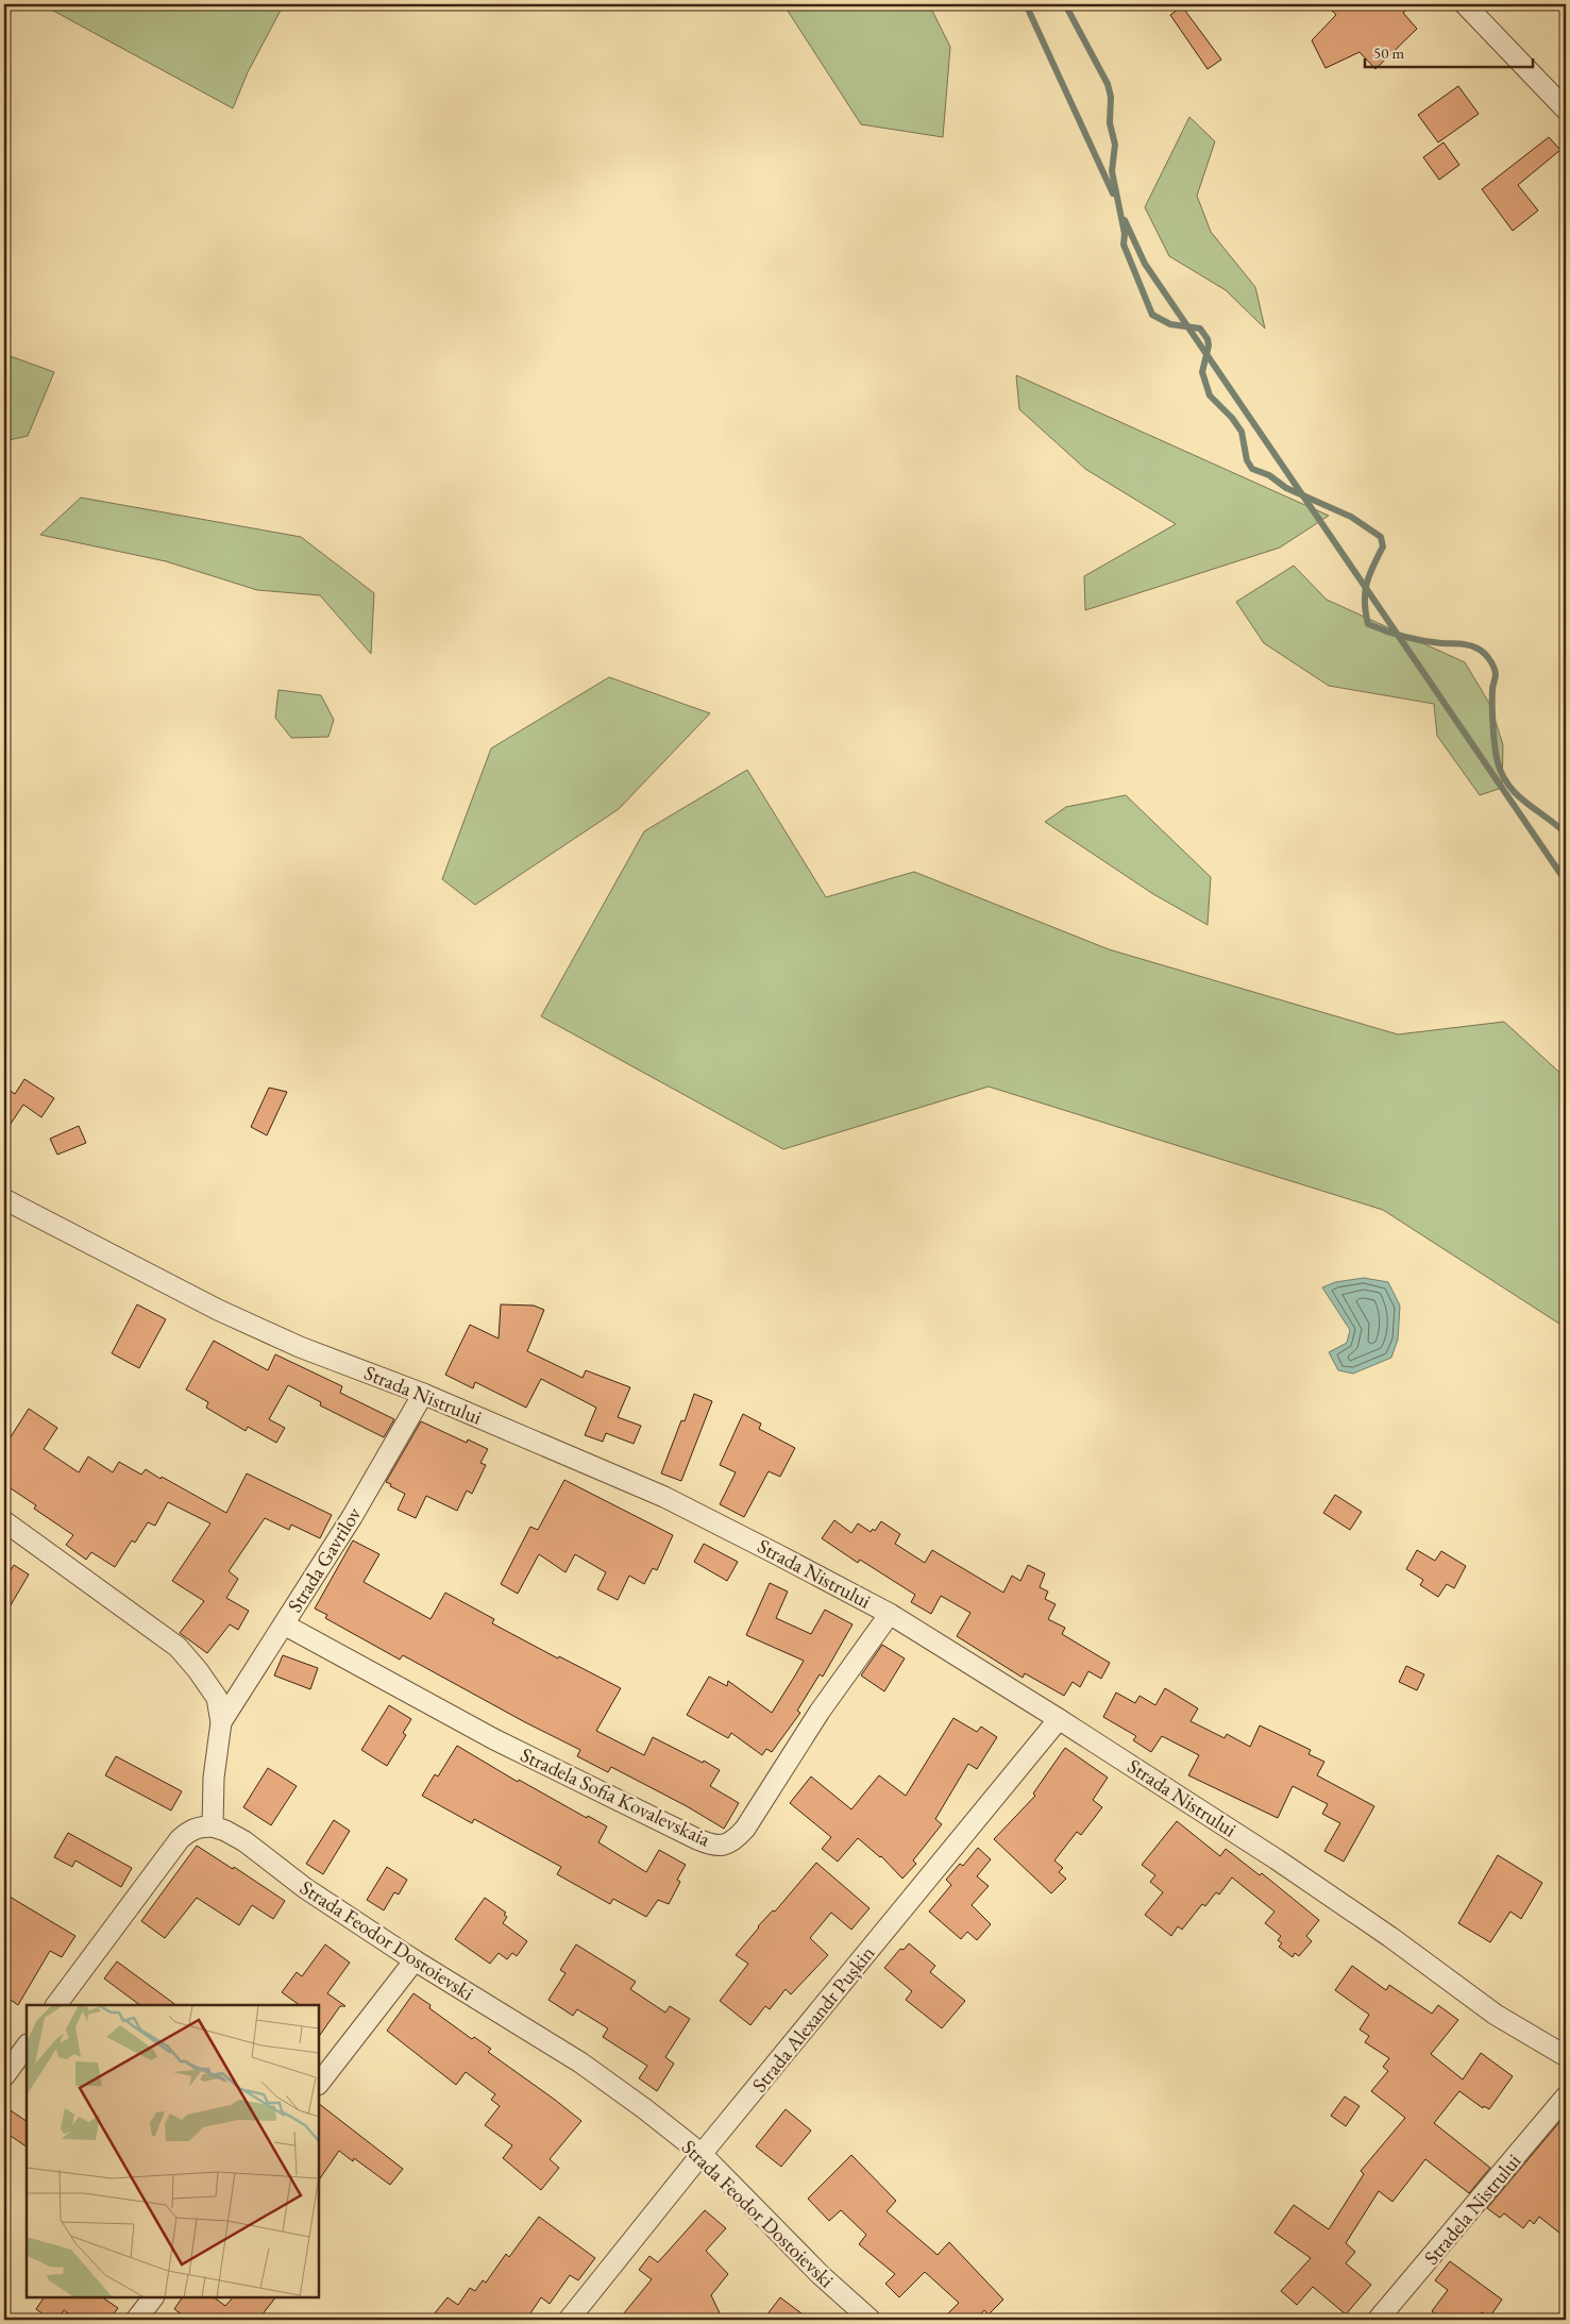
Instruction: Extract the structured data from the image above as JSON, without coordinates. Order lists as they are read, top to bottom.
{
  "streets": {
    "street": [
      "Strada Nistrului",
      "Strada Gavrilov",
      "Stradela Sofia Kovalevskaia",
      "Strada Feodor Dostoievski",
      "Strada Alexandr Pușkin",
      "Stradela Nistrului"
    ]
  },
  "crossings": [
    ["Strada Nistrului", "Strada Gavrilov"],
    ["Strada Nistrului", "Stradela Sofia Kovalevskaia"],
    ["Strada Nistrului", "Strada Alexandr Pușkin"],
    ["Strada Gavrilov", "Stradela Sofia Kovalevskaia"],
    ["Strada Feodor Dostoievski", "Strada Alexandr Pușkin"]
  ],
  "scale_bar": "50 m"
}
